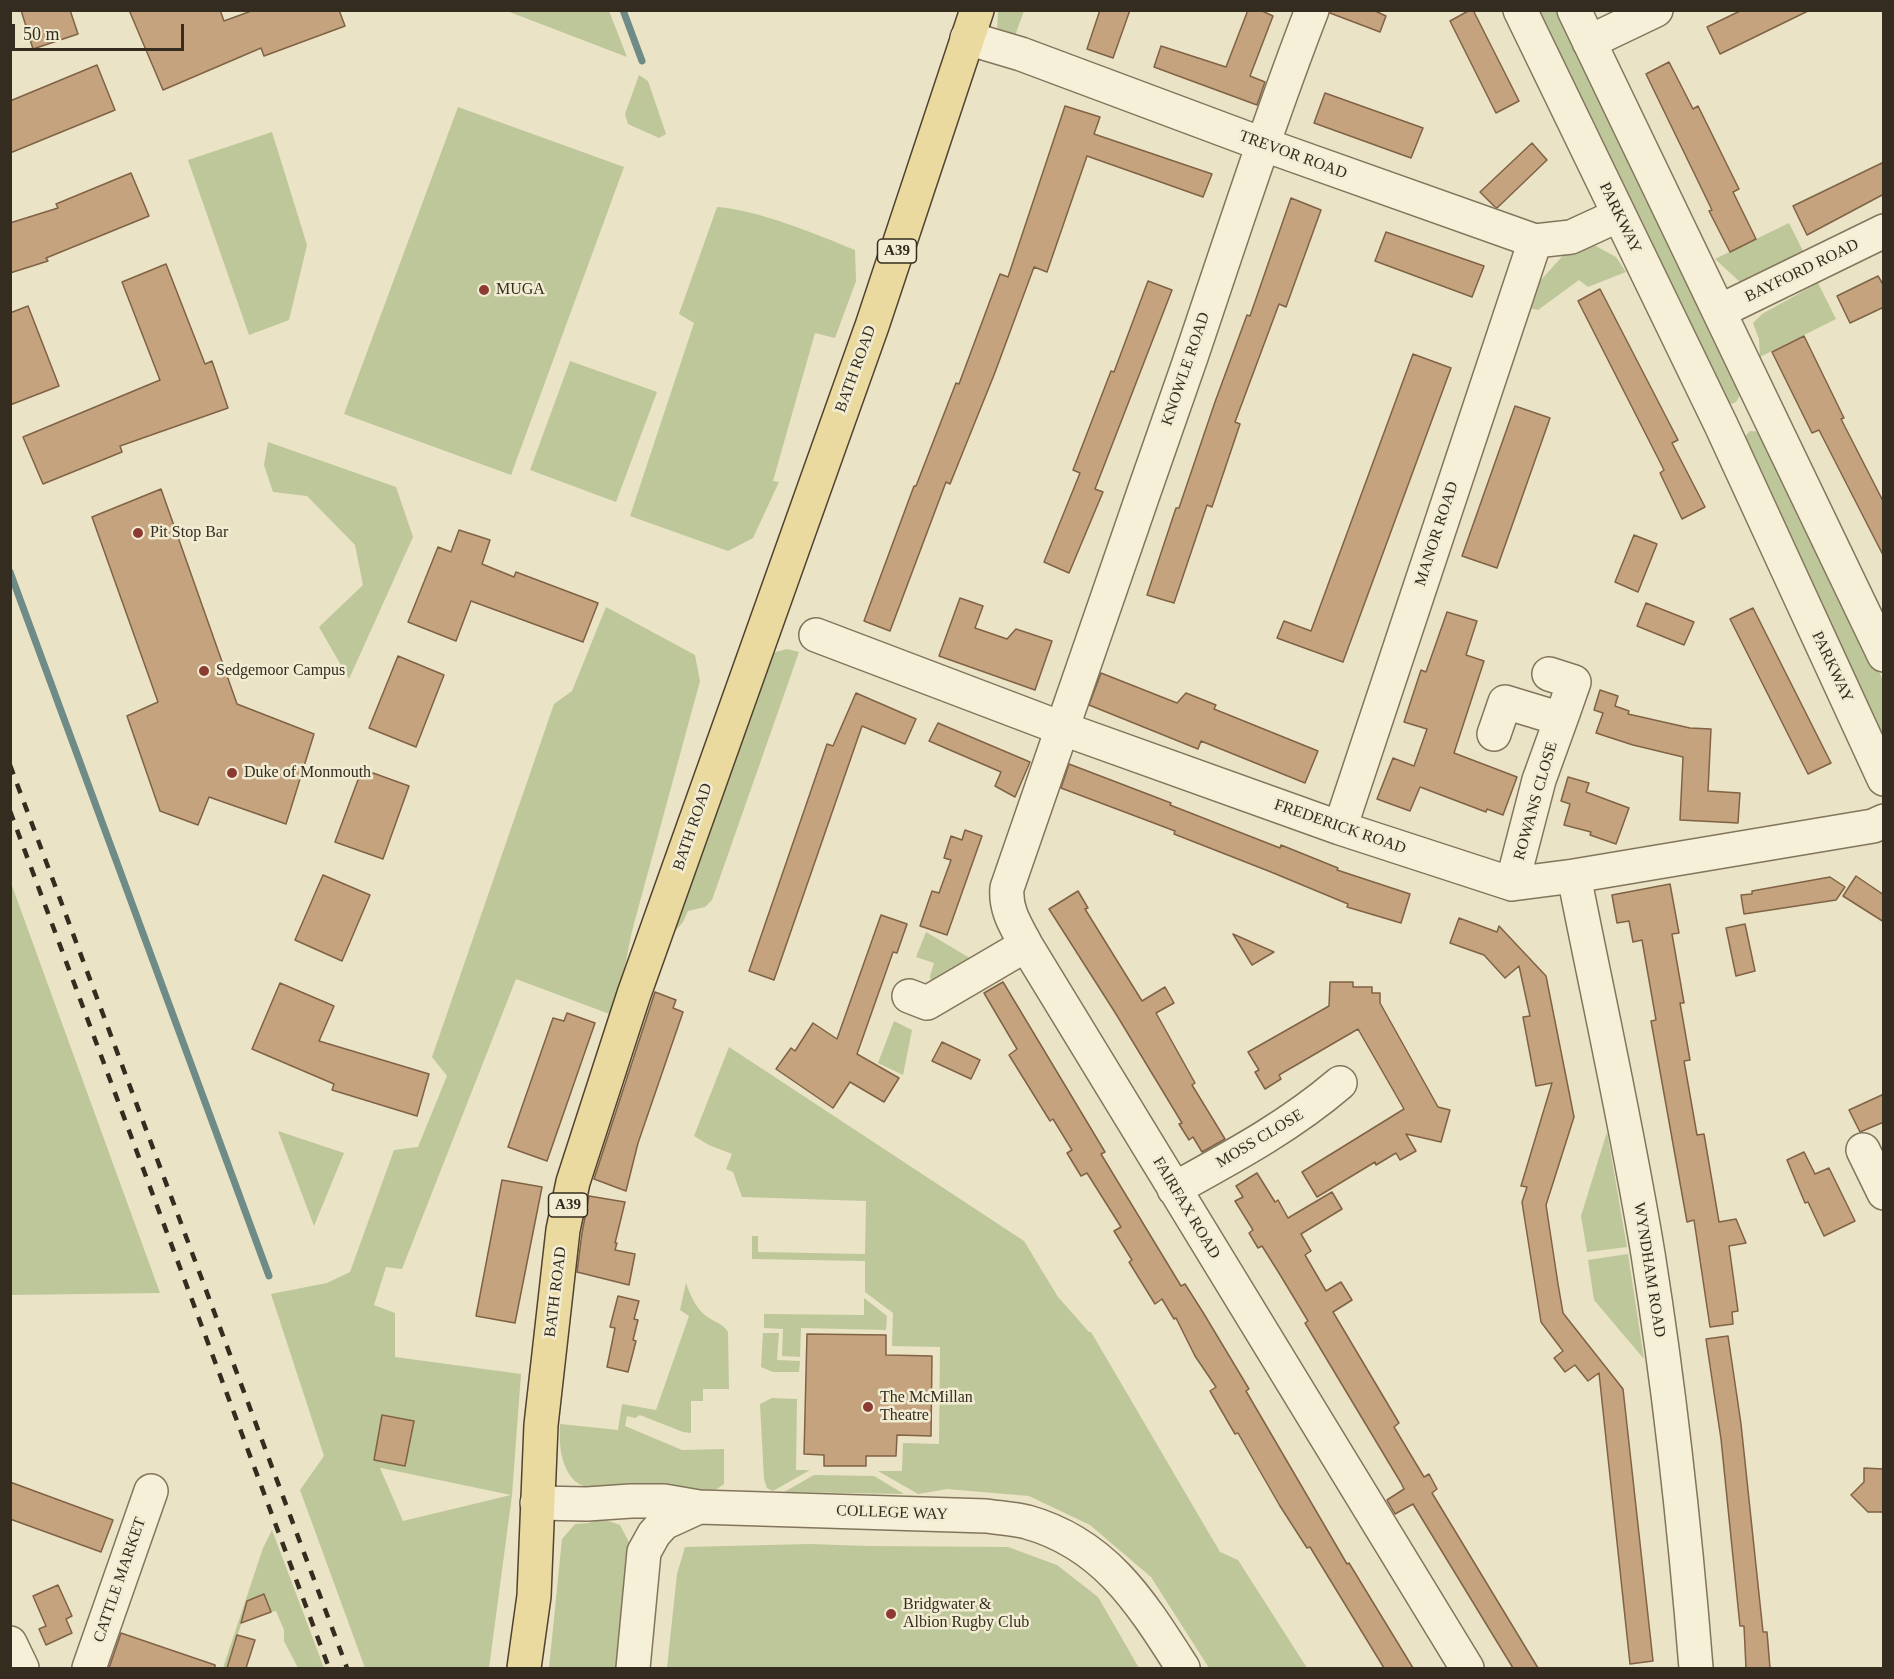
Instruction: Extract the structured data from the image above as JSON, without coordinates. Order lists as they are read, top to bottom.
{
  "streets": {
    "main road": ["A39", "BATH ROAD"],
    "street": [
      "TREVOR ROAD",
      "PARKWAY",
      "BAYFORD ROAD",
      "KNOWLE ROAD",
      "MANOR ROAD",
      "ROWANS CLOSE",
      "FREDERICK ROAD",
      "MOSS CLOSE",
      "FAIRFAX ROAD",
      "WYNDHAM ROAD",
      "COLLEGE WAY",
      "CATTLE MARKET"
    ]
  },
  "crossings": [
    ["TREVOR ROAD", "PARKWAY"],
    ["TREVOR ROAD", "BATH ROAD"],
    ["TREVOR ROAD", "KNOWLE ROAD"],
    ["TREVOR ROAD", "MANOR ROAD"],
    ["BATH ROAD", "COLLEGE WAY"],
    ["KNOWLE ROAD", "FREDERICK ROAD"],
    ["KNOWLE ROAD", "FAIRFAX ROAD"],
    ["MANOR ROAD", "FREDERICK ROAD"],
    ["ROWANS CLOSE", "FREDERICK ROAD"],
    ["FREDERICK ROAD", "FAIRFAX ROAD"],
    ["FREDERICK ROAD", "WYNDHAM ROAD"],
    ["MOSS CLOSE", "FAIRFAX ROAD"]
  ],
  "places": [
    "MUGA",
    "Pit Stop Bar",
    "Sedgemoor Campus",
    "Duke of Monmouth",
    "The McMillan Theatre",
    "Bridgwater & Albion Rugby Club"
  ],
  "scale_bar": "50 m"
}
